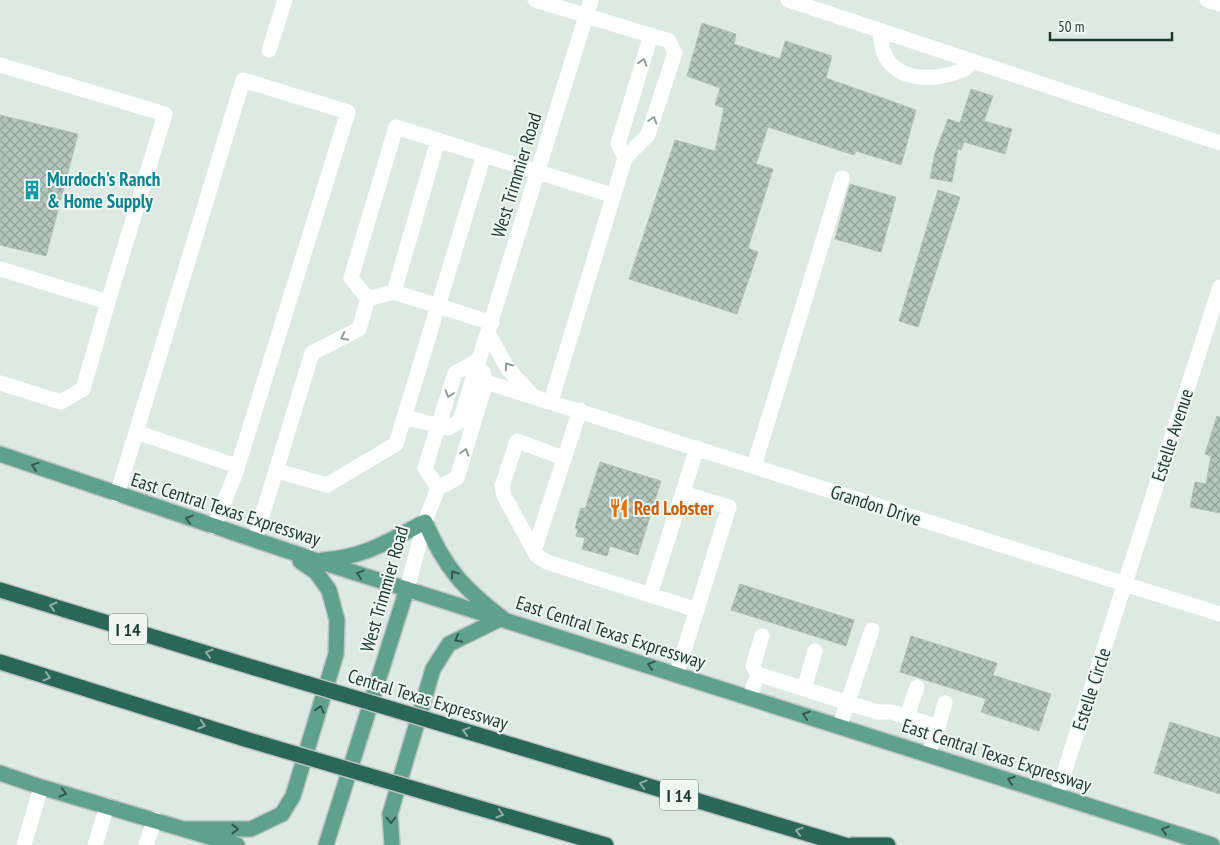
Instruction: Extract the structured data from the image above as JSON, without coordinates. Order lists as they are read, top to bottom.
{
  "streets": {
    "highway": ["I 14", "Central Texas Expressway"],
    "main road": ["West Trimmier Road", "East Central Texas Expressway"],
    "street": ["Estelle Avenue", "Grandon Drive", "Estelle Circle"]
  },
  "crossings": [
    ["West Trimmier Road", "Grandon Drive"],
    ["West Trimmier Road", "East Central Texas Expressway"],
    ["Estelle Avenue", "Grandon Drive"],
    ["Estelle Avenue", "Estelle Circle"],
    ["Grandon Drive", "Estelle Circle"],
    ["East Central Texas Expressway", "Estelle Circle"]
  ],
  "one_way": ["East Central Texas Expressway"],
  "places": {
    "building": ["Murdoch's Ranch & Home Supply"],
    "restaurant": ["Red Lobster"]
  },
  "scale_bar": "50 m"
}
